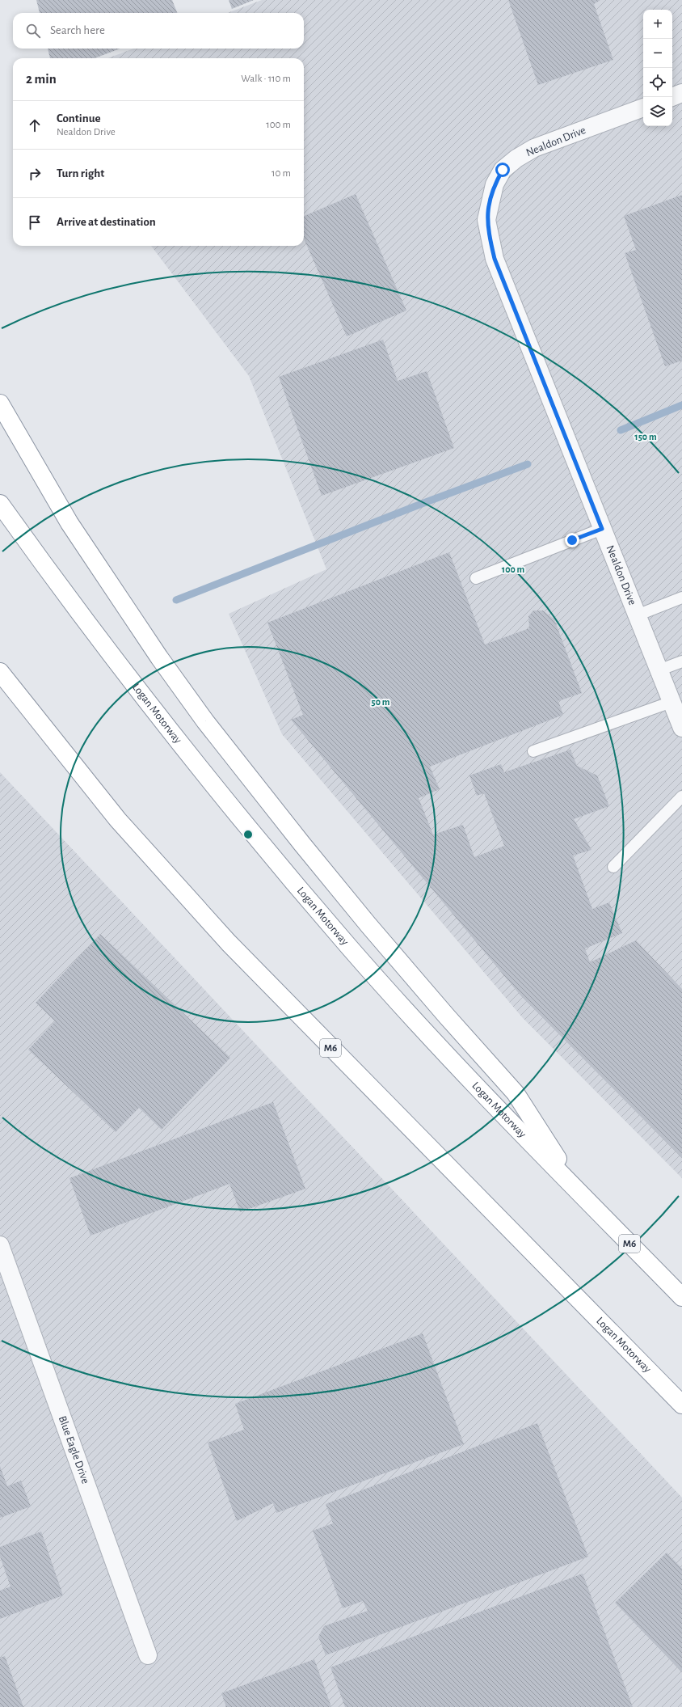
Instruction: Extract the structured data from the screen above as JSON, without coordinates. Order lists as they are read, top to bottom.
{
  "streets": {
    "highway": ["Logan Motorway", "M6"],
    "street": ["Nealdon Drive", "Blue Eagle Drive"]
  },
  "page": {
    "map_buttons": ["+", "−"],
    "search": "Search here",
    "heading": ["2 min", "Walk · 110 m"],
    "list": [
      ["Continue", "Nealdon Drive", "100 m"],
      ["Turn right", "10 m"],
      "Arrive at destination"
    ]
  },
  "rings": ["150 m", "100 m", "50 m"]
}
